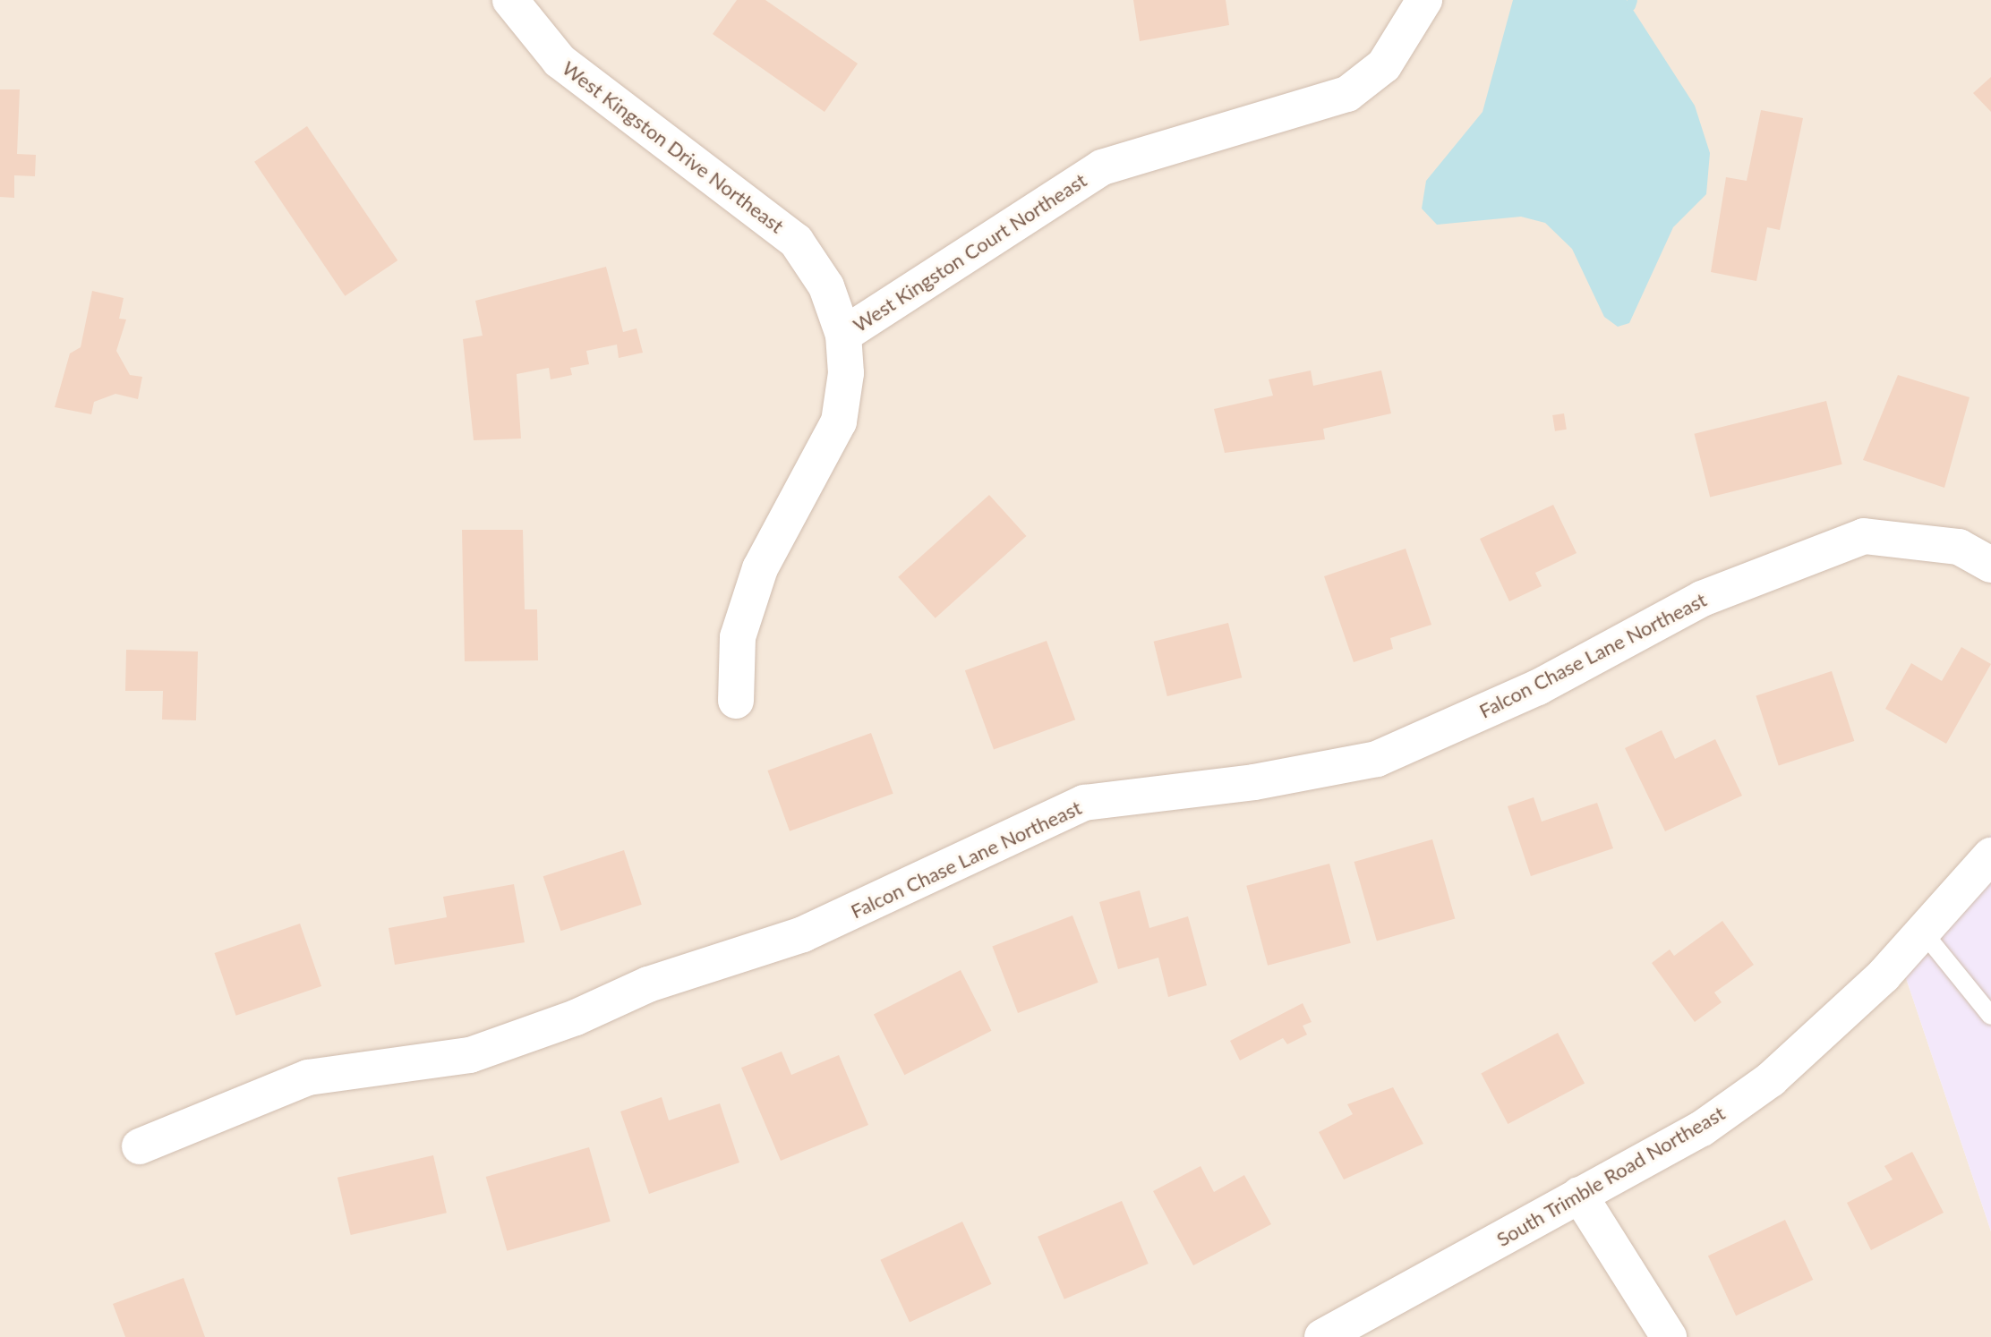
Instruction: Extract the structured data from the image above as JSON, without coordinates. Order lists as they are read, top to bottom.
{
  "streets": {
    "street": [
      "West Kingston Drive Northeast",
      "West Kingston Court Northeast",
      "Falcon Chase Lane Northeast",
      "South Trimble Road Northeast"
    ]
  },
  "crossings": [
    ["West Kingston Drive Northeast", "West Kingston Court Northeast"]
  ]
}
